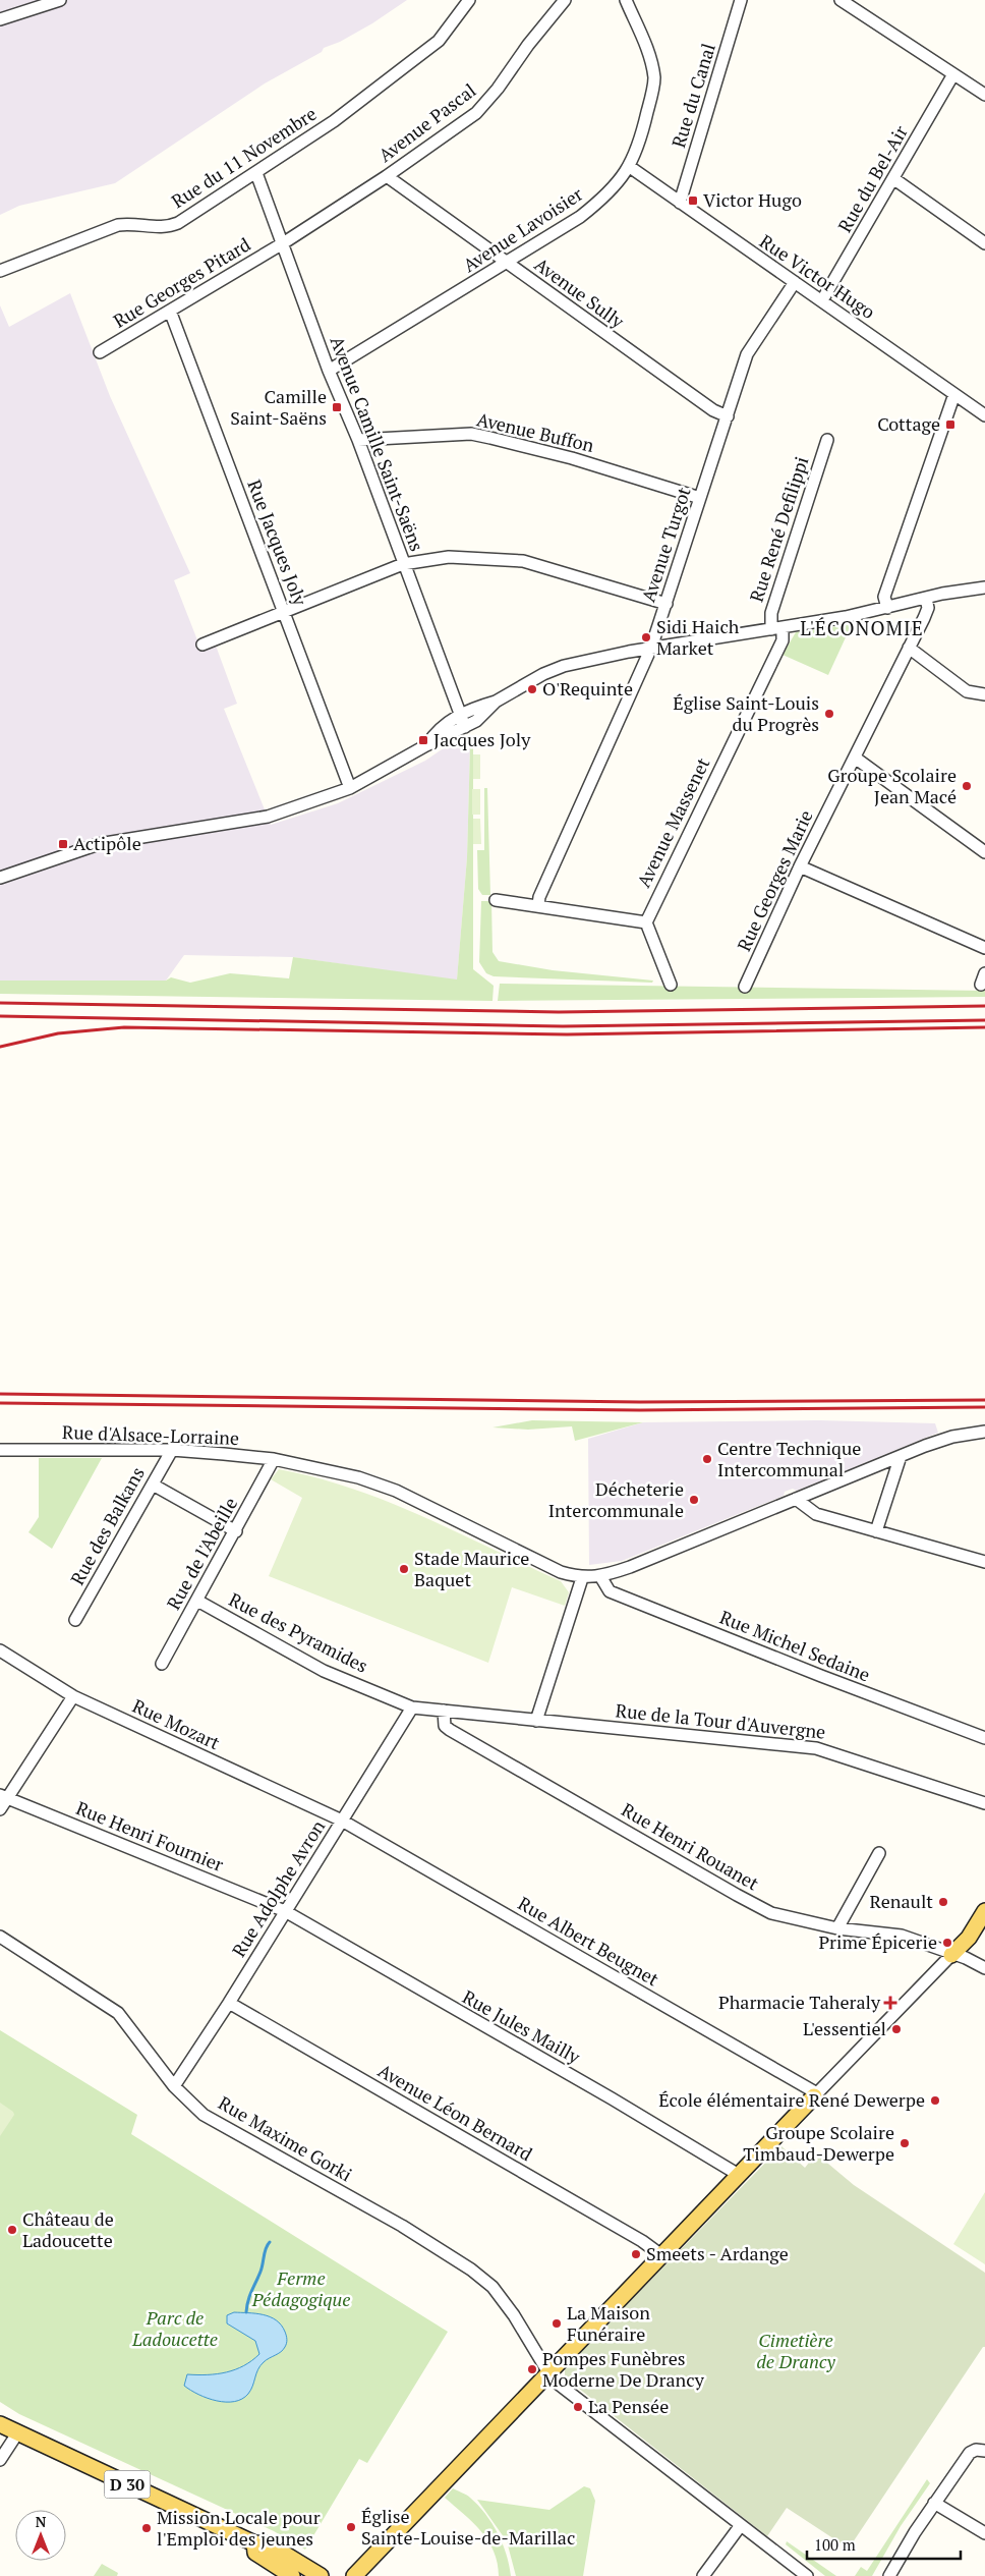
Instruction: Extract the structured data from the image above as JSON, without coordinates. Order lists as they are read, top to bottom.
{
  "streets": {
    "main road": ["D 30"],
    "street": [
      "Rue du Canal",
      "Avenue Pascal",
      "Rue du 11 Novembre",
      "Rue du Bel-Air",
      "Avenue Lavoisier",
      "Rue Victor Hugo",
      "Rue Georges Pitard",
      "Avenue Sully",
      "Avenue Buffon",
      "Avenue Camille Saint-Saëns",
      "Rue René Defilippi",
      "Rue Jacques Joly",
      "Avenue Turgot",
      "Avenue Massenet",
      "Rue Georges Marie",
      "Rue d'Alsace-Lorraine",
      "Rue des Balkans",
      "Rue de l'Abeille",
      "Rue des Pyramides",
      "Rue Michel Sedaine",
      "Rue de la Tour d'Auvergne",
      "Rue Mozart",
      "Rue Henri Fournier",
      "Rue Henri Rouanet",
      "Rue Adolphe Avron",
      "Rue Albert Beugnet",
      "Rue Jules Mailly",
      "Avenue Léon Bernard",
      "Rue Maxime Gorki"
    ]
  },
  "crossings": [
    ["Rue du Canal", "Rue Victor Hugo"],
    ["Avenue Pascal", "Rue Georges Pitard"],
    ["Avenue Pascal", "Avenue Sully"],
    ["Avenue Pascal", "Avenue Camille Saint-Saëns"],
    ["Rue du 11 Novembre", "Avenue Camille Saint-Saëns"],
    ["Rue du Bel-Air", "Rue Victor Hugo"],
    ["Avenue Lavoisier", "Rue Victor Hugo"],
    ["Avenue Lavoisier", "Avenue Sully"],
    ["Avenue Lavoisier", "Avenue Camille Saint-Saëns"],
    ["Rue Victor Hugo", "Avenue Turgot"],
    ["Rue Georges Pitard", "Avenue Camille Saint-Saëns"],
    ["Rue Georges Pitard", "Rue Jacques Joly"],
    ["Avenue Sully", "Avenue Turgot"],
    ["Avenue Buffon", "Avenue Camille Saint-Saëns"],
    ["Avenue Buffon", "Avenue Turgot"],
    ["Rue René Defilippi", "Avenue Massenet"],
    ["Rue d'Alsace-Lorraine", "Rue des Balkans"],
    ["Rue d'Alsace-Lorraine", "Rue de l'Abeille"],
    ["Rue de l'Abeille", "Rue des Pyramides"],
    ["Rue des Pyramides", "Rue de la Tour d'Auvergne"],
    ["Rue des Pyramides", "Rue Henri Rouanet"],
    ["Rue des Pyramides", "Rue Adolphe Avron"],
    ["Rue de la Tour d'Auvergne", "Rue Henri Rouanet"],
    ["Rue Mozart", "Rue Adolphe Avron"],
    ["Rue Mozart", "Rue Albert Beugnet"],
    ["Rue Henri Fournier", "Rue Adolphe Avron"],
    ["Rue Henri Fournier", "Rue Jules Mailly"],
    ["Rue Adolphe Avron", "Rue Albert Beugnet"],
    ["Rue Adolphe Avron", "Rue Jules Mailly"],
    ["Rue Adolphe Avron", "Avenue Léon Bernard"],
    ["Rue Adolphe Avron", "Rue Maxime Gorki"]
  ],
  "districts": ["L'ÉCONOMIE"],
  "parks": ["Ferme Pédagogique", "Parc de Ladoucette", "Cimetière de Drancy"],
  "places": {
    "transit": [
      "Victor Hugo",
      "Camille Saint-Saëns",
      "Cottage",
      "Jacques Joly",
      "Actipôle"
    ],
    "other": [
      "Sidi Haich Market",
      "O'Requinte",
      "Église Saint-Louis du Progrès",
      "Groupe Scolaire Jean Macé",
      "Centre Technique Intercommunal",
      "Décheterie Intercommunale",
      "Stade Maurice Baquet",
      "Renault",
      "Prime Épicerie",
      "L'essentiel",
      "École élémentaire René Dewerpe",
      "Groupe Scolaire Timbaud-Dewerpe",
      "Château de Ladoucette",
      "Smeets - Ardange",
      "La Maison Funéraire",
      "Pompes Funèbres Moderne De Drancy",
      "La Pensée",
      "Église Sainte-Louise-de-Marillac",
      "Mission Locale pour l'Emploi des jeunes"
    ],
    "health": ["Pharmacie Taheraly"]
  },
  "scale_bar": "100 m",
  "north": "top"
}
